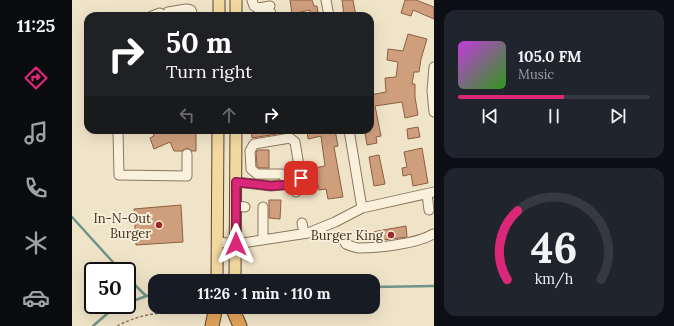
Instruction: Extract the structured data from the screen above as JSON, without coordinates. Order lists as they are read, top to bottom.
{
  "places": ["In-N-Out Burger", "Burger King"],
  "page": {
    "tabs": "11:25",
    "turn": ["50 m", "Turn right"],
    "song": ["105.0 FM", "Music"],
    "limit": "50",
    "trip": "11:26 · 1 min · 110 m",
    "gauge": ["46", "km/h"]
  }
}
